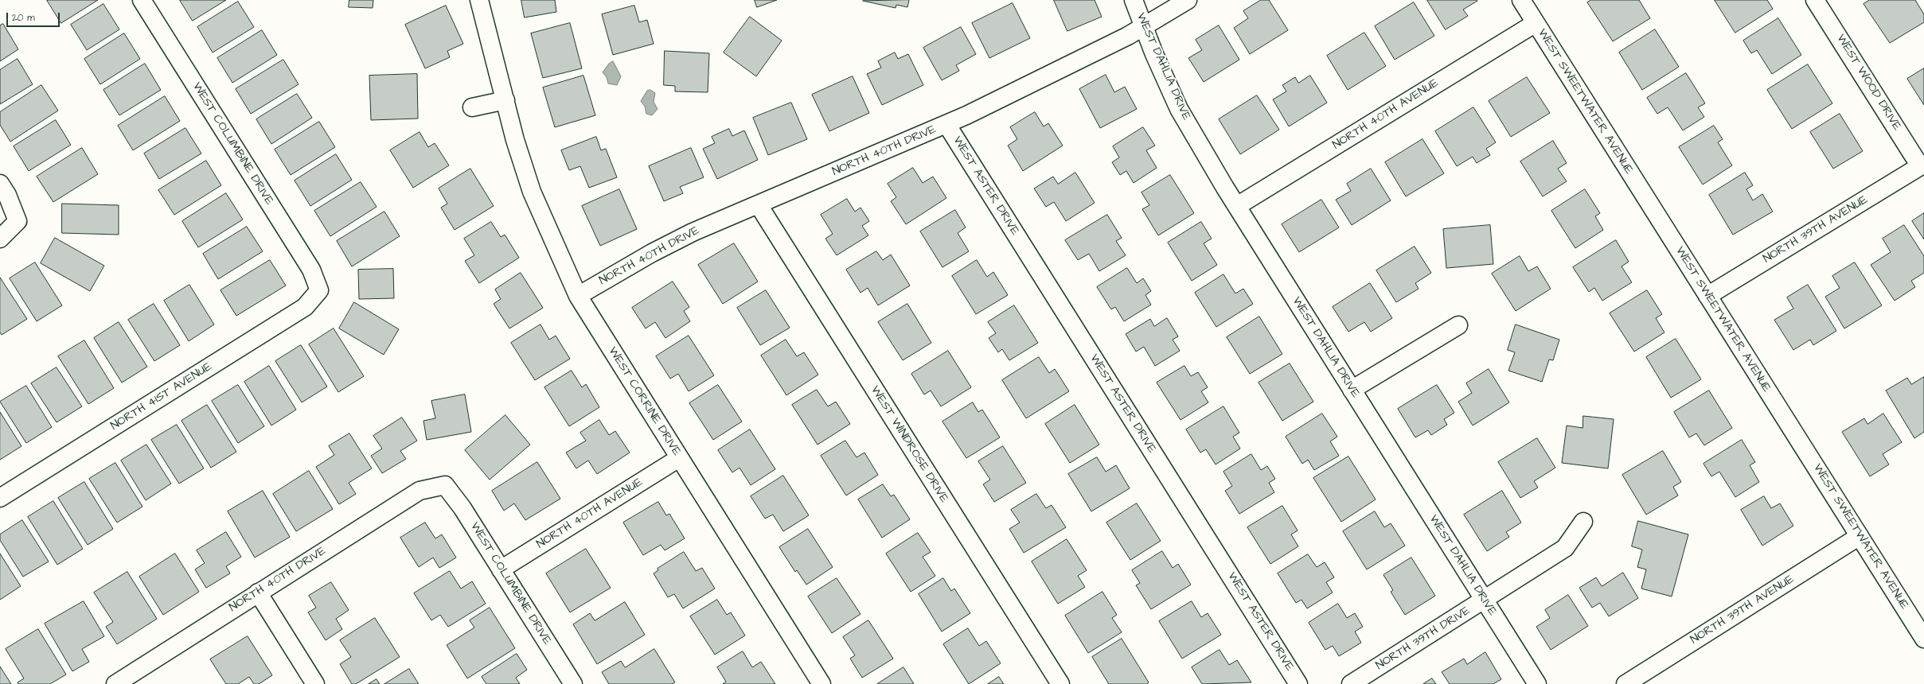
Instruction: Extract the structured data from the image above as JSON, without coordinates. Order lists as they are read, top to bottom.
{
  "streets": {
    "street": [
      "WEST DAHLIA DRIVE",
      "WEST WOOD DRIVE",
      "WEST SWEETWATER AVENUE",
      "NORTH 40TH AVENUE",
      "WEST COLUMBINE DRIVE",
      "NORTH 40TH DRIVE",
      "WEST ASTER DRIVE",
      "NORTH 39TH AVENUE",
      "NORTH 41ST AVENUE",
      "WEST CORRINE DRIVE",
      "WEST WINDROSE DRIVE",
      "NORTH 39TH DRIVE"
    ]
  },
  "crossings": [
    ["WEST DAHLIA DRIVE", "NORTH 40TH AVENUE"],
    ["WEST DAHLIA DRIVE", "NORTH 40TH DRIVE"],
    ["WEST DAHLIA DRIVE", "NORTH 39TH DRIVE"],
    ["WEST WOOD DRIVE", "NORTH 39TH AVENUE"],
    ["WEST SWEETWATER AVENUE", "NORTH 40TH AVENUE"],
    ["WEST SWEETWATER AVENUE", "NORTH 39TH AVENUE"],
    ["NORTH 40TH AVENUE", "WEST COLUMBINE DRIVE"],
    ["NORTH 40TH AVENUE", "WEST CORRINE DRIVE"],
    ["WEST COLUMBINE DRIVE", "NORTH 40TH DRIVE"],
    ["WEST COLUMBINE DRIVE", "NORTH 41ST AVENUE"],
    ["NORTH 40TH DRIVE", "WEST ASTER DRIVE"],
    ["NORTH 40TH DRIVE", "WEST CORRINE DRIVE"],
    ["NORTH 40TH DRIVE", "WEST WINDROSE DRIVE"]
  ],
  "scale_bar": "20 m"
}
